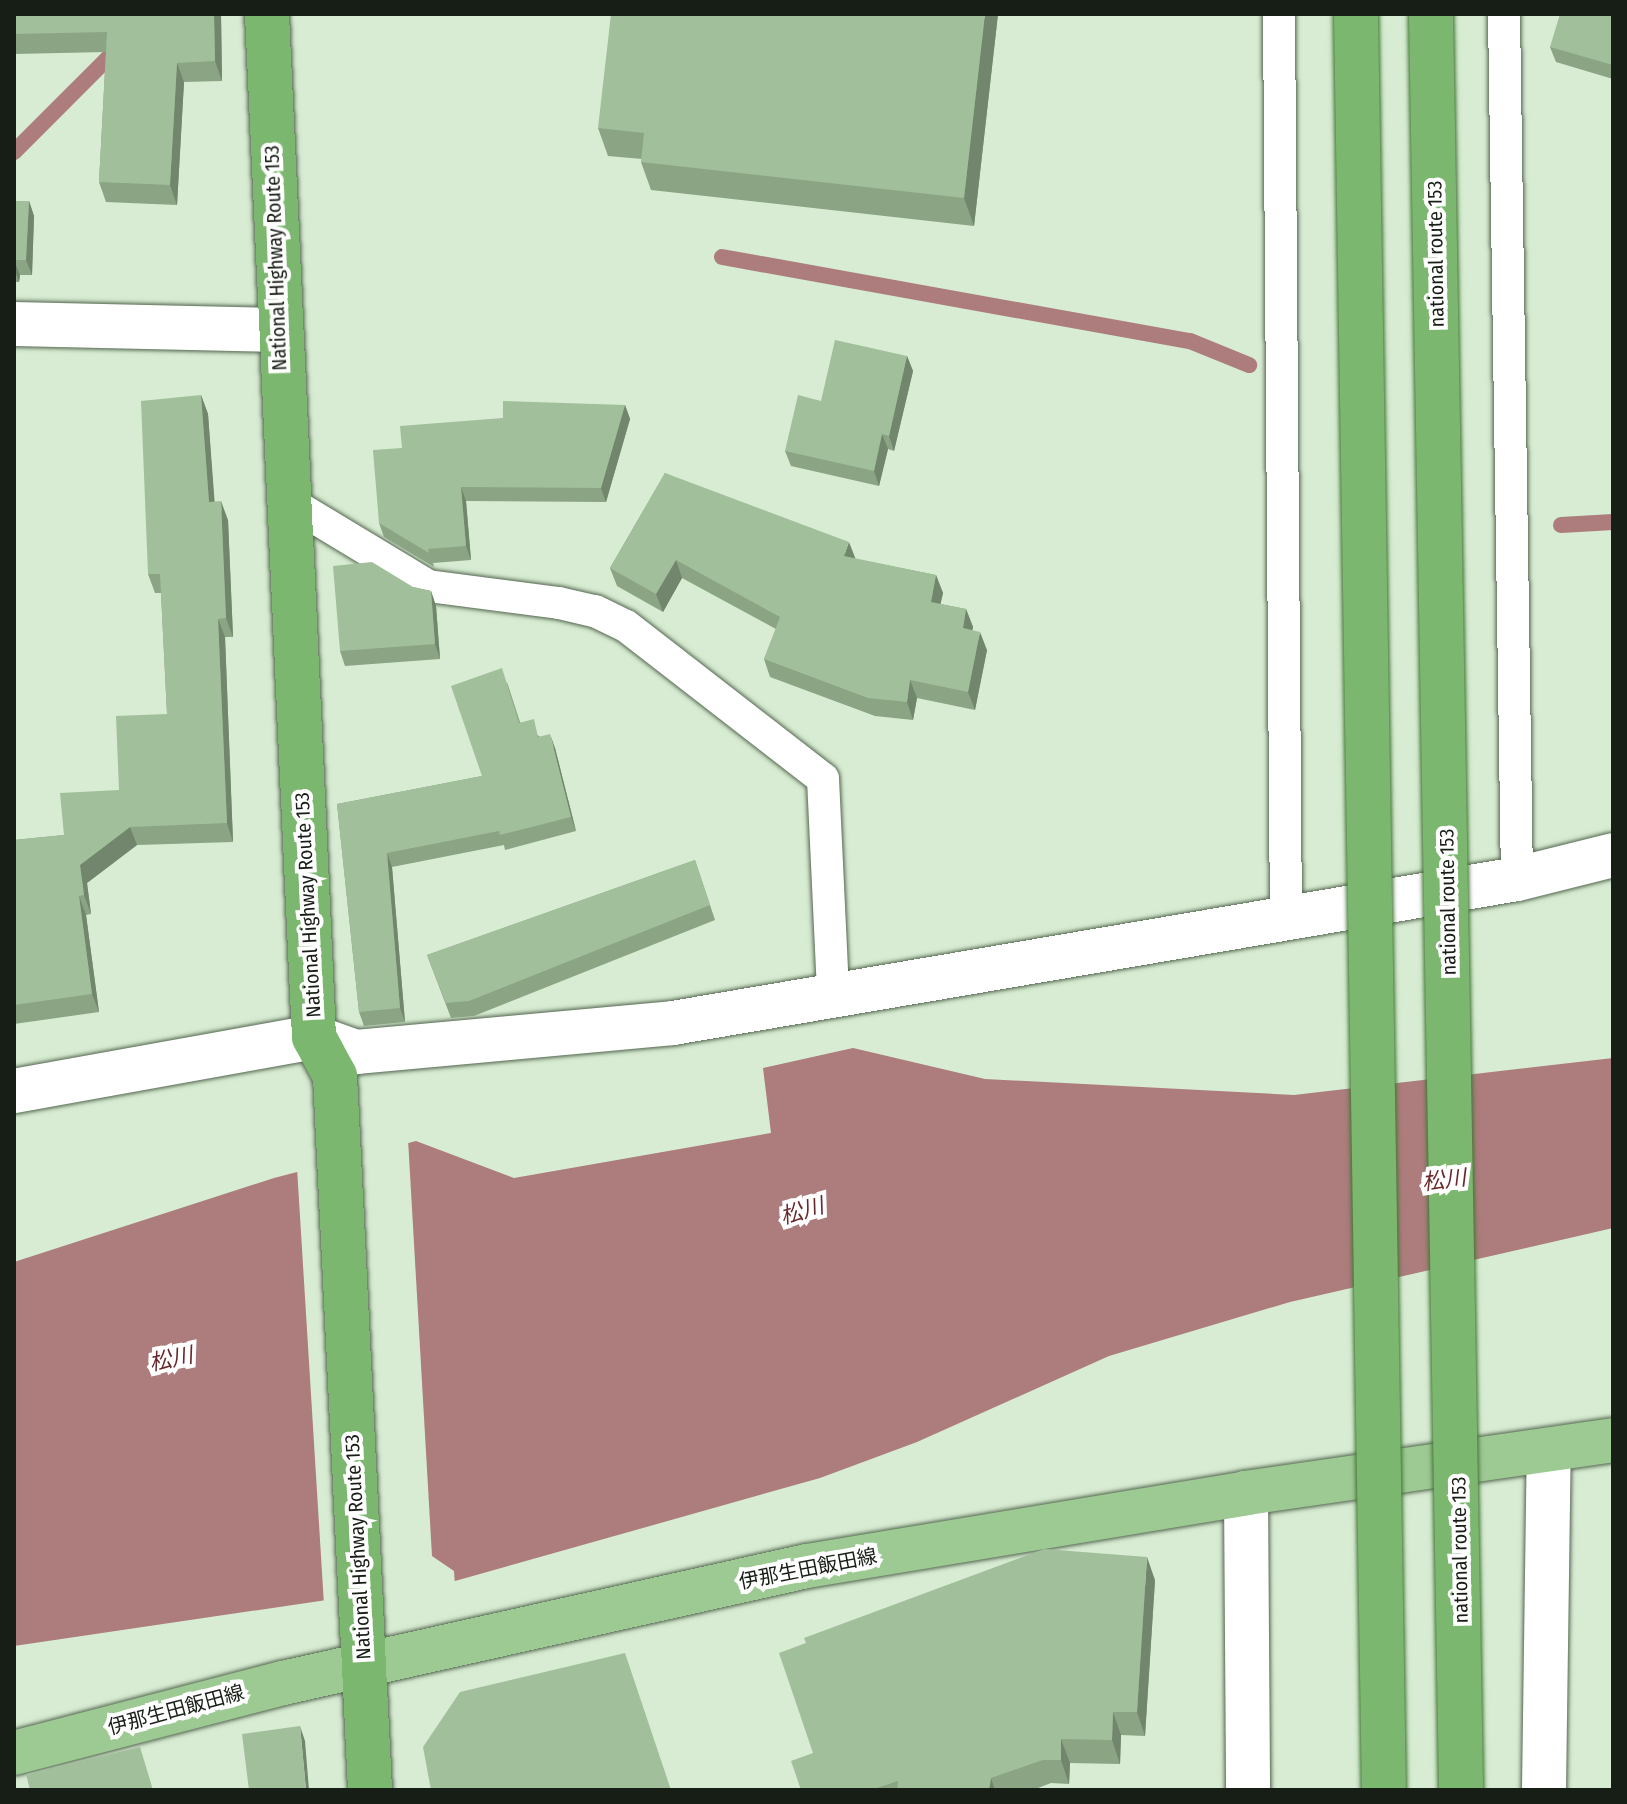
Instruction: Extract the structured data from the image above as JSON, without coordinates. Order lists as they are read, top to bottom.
{
  "streets": {
    "highway": ["national route 153", "National Highway Route 153"],
    "main road": ["伊那生田飯田線"]
  },
  "crossings": [
    ["National Highway Route 153", "伊那生田飯田線"]
  ],
  "water": ["松川"]
}
